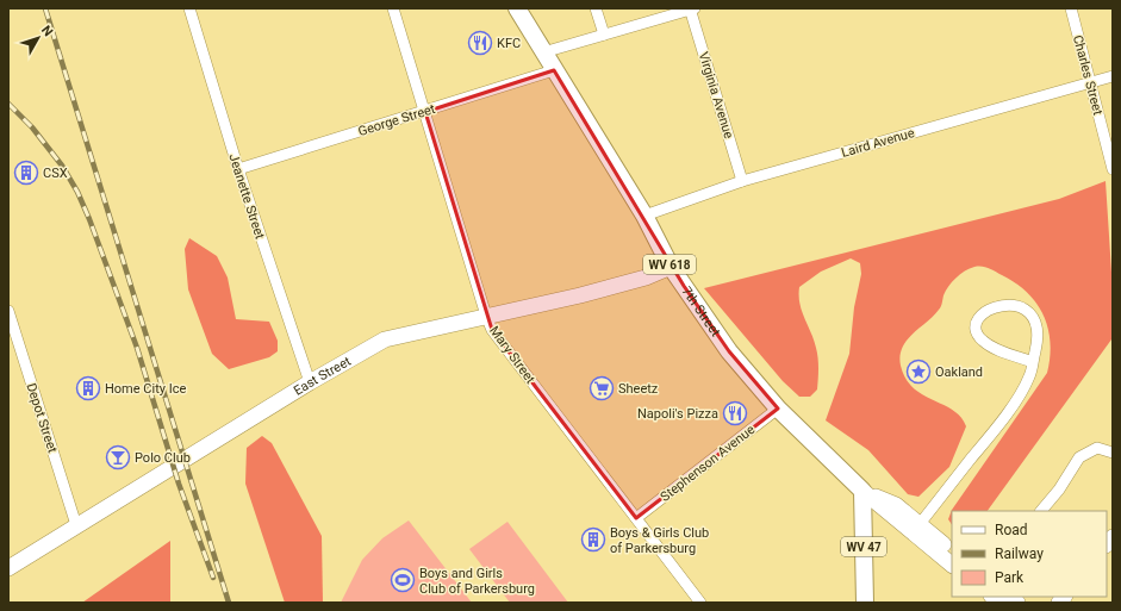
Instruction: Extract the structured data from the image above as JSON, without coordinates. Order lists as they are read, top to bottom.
{
  "streets": {
    "main road": [
      "WV 618",
      "7th Street",
      "East Street",
      "WV 47"
    ],
    "street": [
      "Charles Street",
      "Virginia Avenue",
      "George Street",
      "Laird Avenue",
      "Jeanette Street",
      "Mary Street",
      "Depot Street",
      "Stephenson Avenue"
    ]
  },
  "crossings": [
    ["Charles Street", "Laird Avenue"],
    ["Virginia Avenue", "Laird Avenue"],
    ["George Street", "Jeanette Street"],
    ["George Street", "7th Street"],
    ["George Street", "Mary Street"],
    ["Laird Avenue", "7th Street"],
    ["Jeanette Street", "East Street"],
    ["7th Street", "East Street"],
    ["7th Street", "Stephenson Avenue"],
    ["7th Street", "WV 47"],
    ["Mary Street", "East Street"],
    ["Mary Street", "Stephenson Avenue"],
    ["East Street", "Depot Street"]
  ],
  "places": {
    "restaurant": ["KFC", "Napoli's Pizza"],
    "building": ["CSX", "Home City Ice", "Boys & Girls Club of Parkersburg"],
    "place": ["Oakland"],
    "supermarket": ["Sheetz"],
    "bar": ["Polo Club"],
    "sports": ["Boys and Girls Club of Parkersburg"]
  },
  "legend": ["Road", "Railway", "Park"],
  "north": "top right"
}
